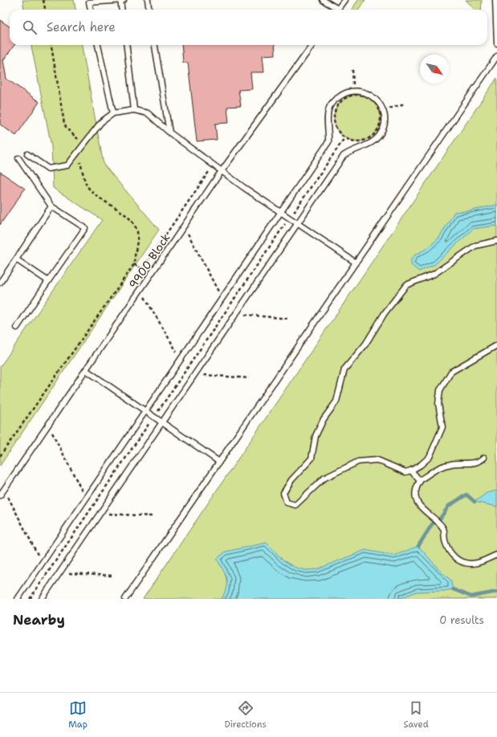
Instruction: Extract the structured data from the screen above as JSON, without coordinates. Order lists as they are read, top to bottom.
{
  "streets": {
    "lane": ["9900 Block"]
  },
  "north": "bottom right",
  "page": {
    "search": "Search here",
    "heading": ["Nearby", "0 results"],
    "nav": ["Map", "Directions", "Saved"]
  }
}
